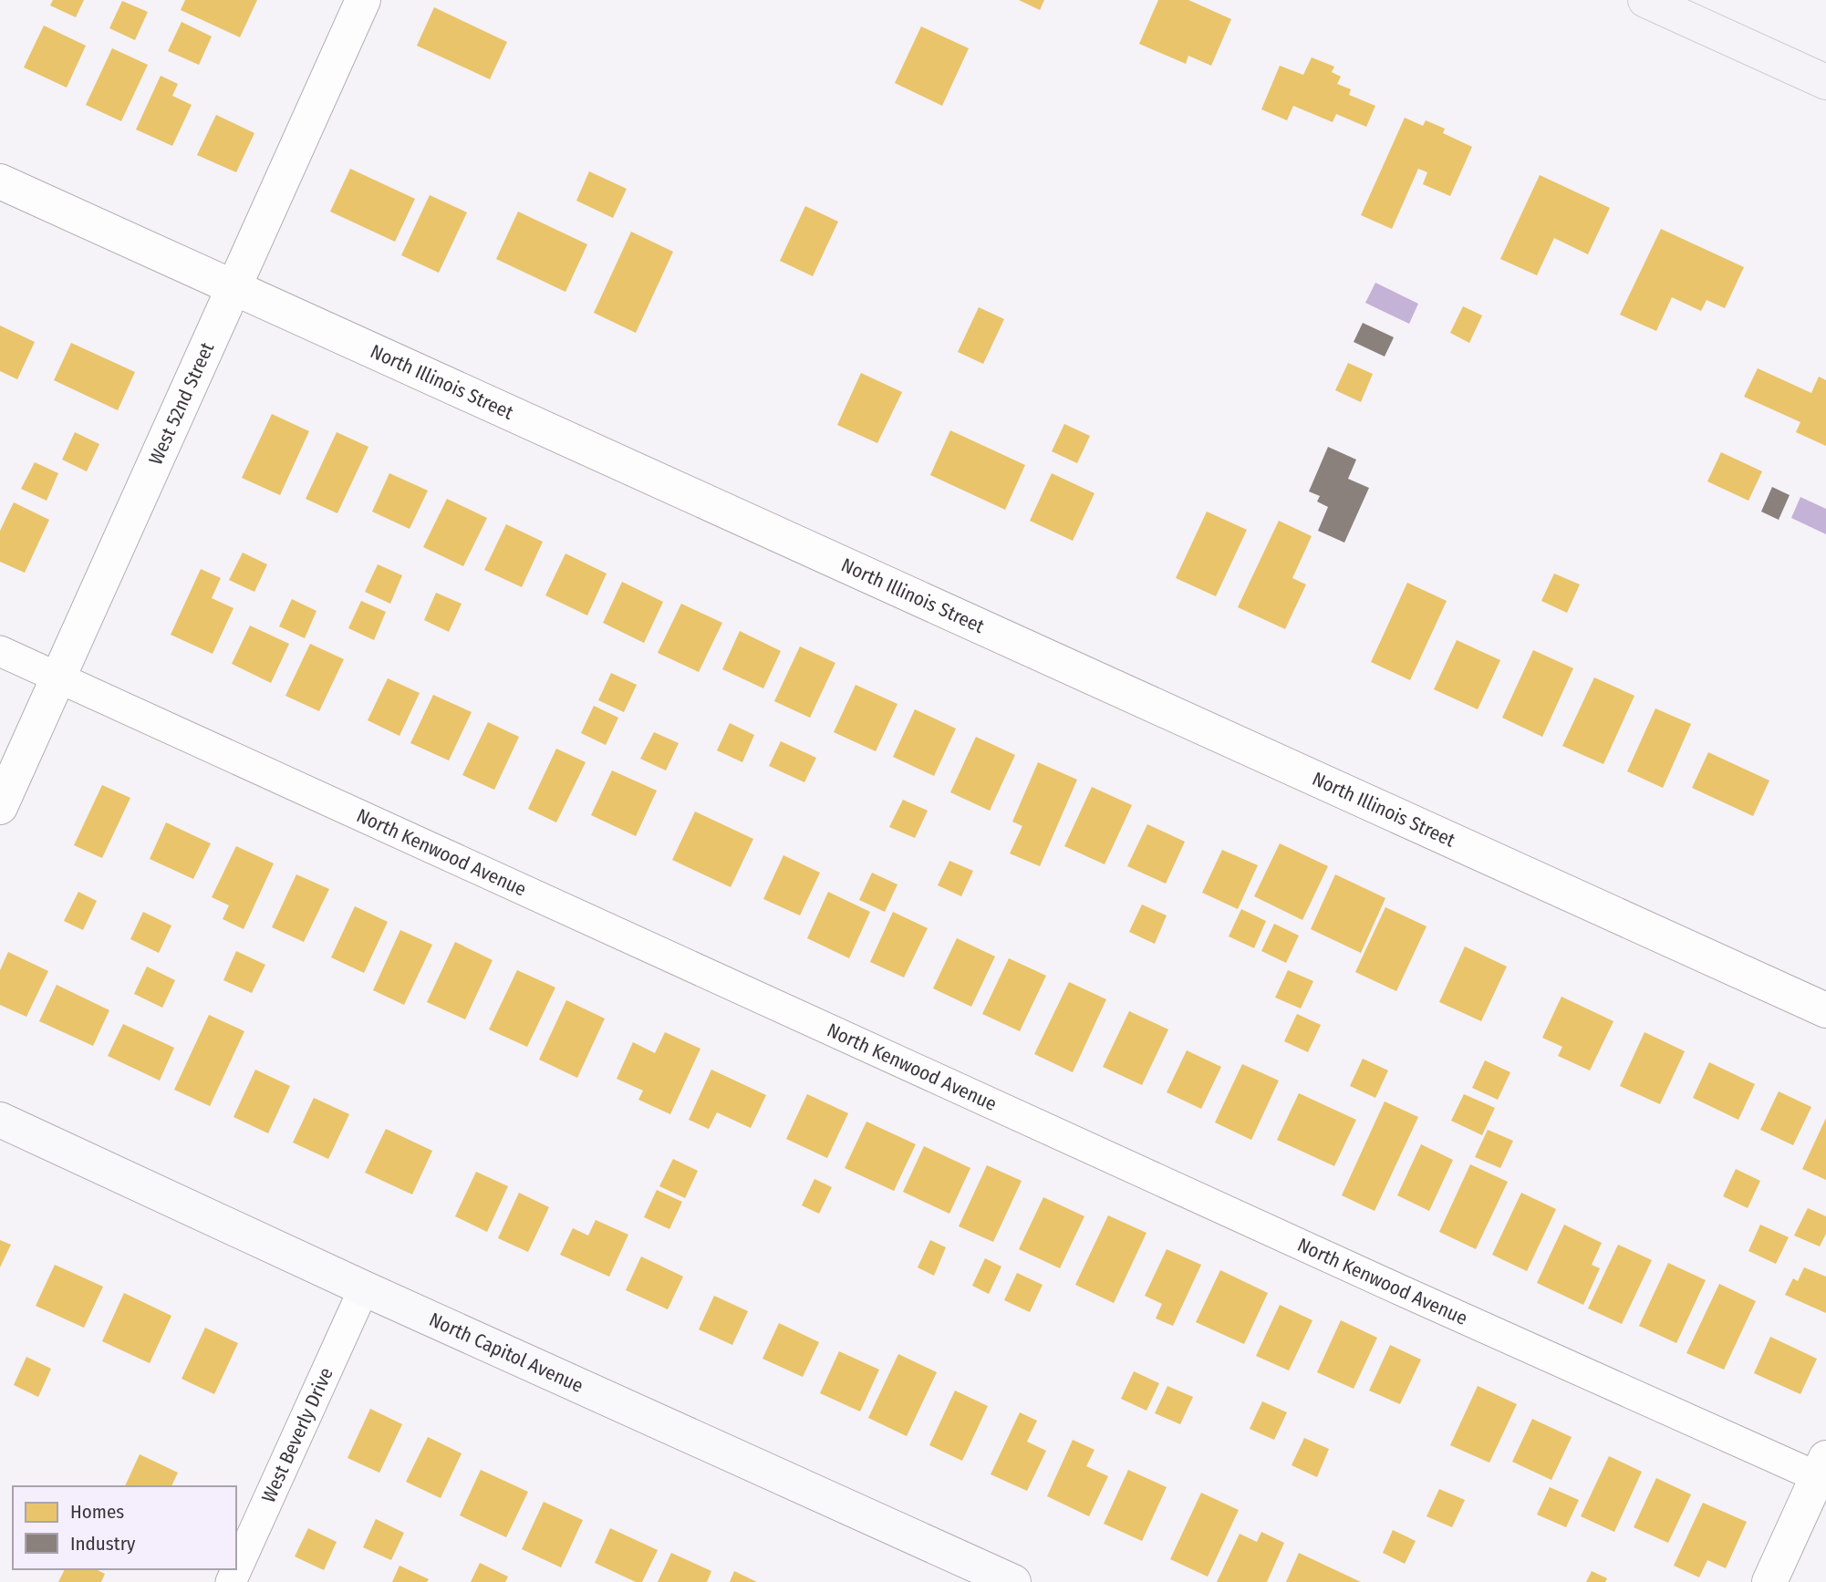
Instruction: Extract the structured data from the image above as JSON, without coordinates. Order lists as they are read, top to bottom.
{
  "streets": {
    "main road": ["North Capitol Avenue"],
    "street": [
      "North Illinois Street",
      "West 52nd Street",
      "North Kenwood Avenue",
      "West Beverly Drive"
    ]
  },
  "crossings": [
    ["North Illinois Street", "West 52nd Street"],
    ["West 52nd Street", "North Kenwood Avenue"],
    ["North Capitol Avenue", "West Beverly Drive"]
  ],
  "legend": ["Homes", "Industry"]
}
